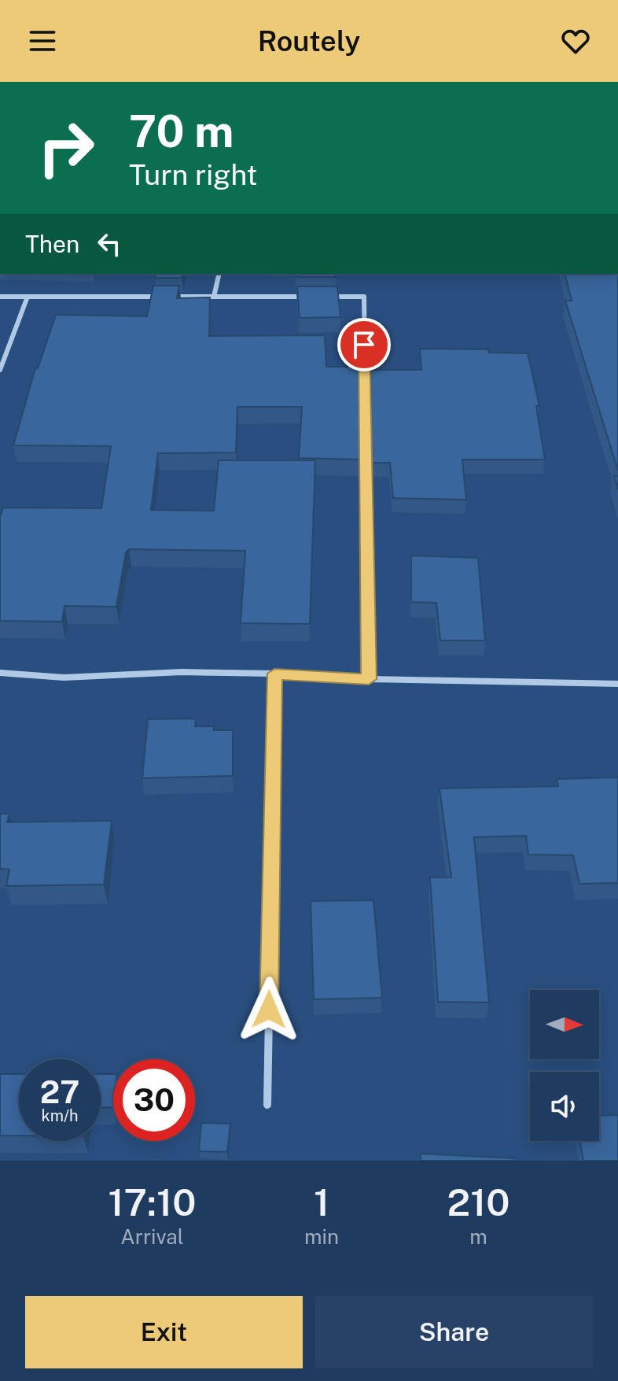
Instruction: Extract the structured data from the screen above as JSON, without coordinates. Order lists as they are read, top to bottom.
{
  "north": "right",
  "page": {
    "header": "Routely",
    "turn": ["70 m", "Turn right"],
    "then": "Then",
    "speed": "27 km/h",
    "limit": "30",
    "eta": [
      "17:10",
      "Arrival",
      "1",
      "min",
      "210",
      "m"
    ],
    "buttons": ["Exit", "Share"]
  }
}
